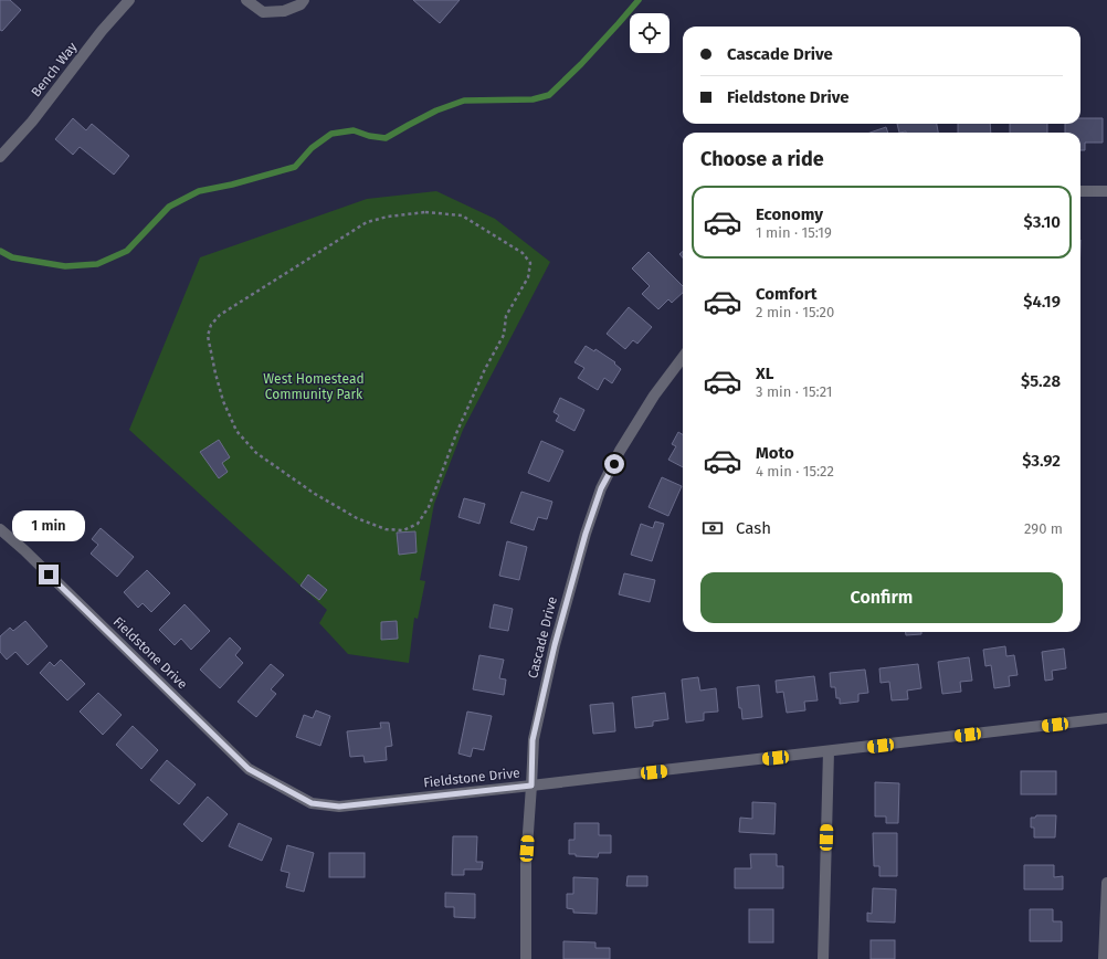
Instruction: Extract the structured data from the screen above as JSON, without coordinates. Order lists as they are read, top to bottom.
{
  "streets": {
    "street": ["Bench Way", "Cascade Drive", "Fieldstone Drive"]
  },
  "crossings": [
    ["Cascade Drive", "Fieldstone Drive"]
  ],
  "parks": ["West Homestead Community Park"],
  "page": {
    "banner": ["Cascade Drive", "Fieldstone Drive"],
    "heading": "Choose a ride",
    "list": [
      {
        "name": "Economy",
        "note": "1 min · 15:19",
        "value": "$3.10"
      },
      {
        "name": "Comfort",
        "note": "2 min · 15:20",
        "value": "$4.19"
      },
      {
        "name": "XL",
        "note": "3 min · 15:21",
        "value": "$5.28"
      },
      {
        "name": "Moto",
        "note": "4 min · 15:22",
        "value": "$3.92"
      }
    ],
    "pay": ["Cash", "290 m"],
    "bubble": "1 min",
    "buttons": "Confirm"
  }
}
